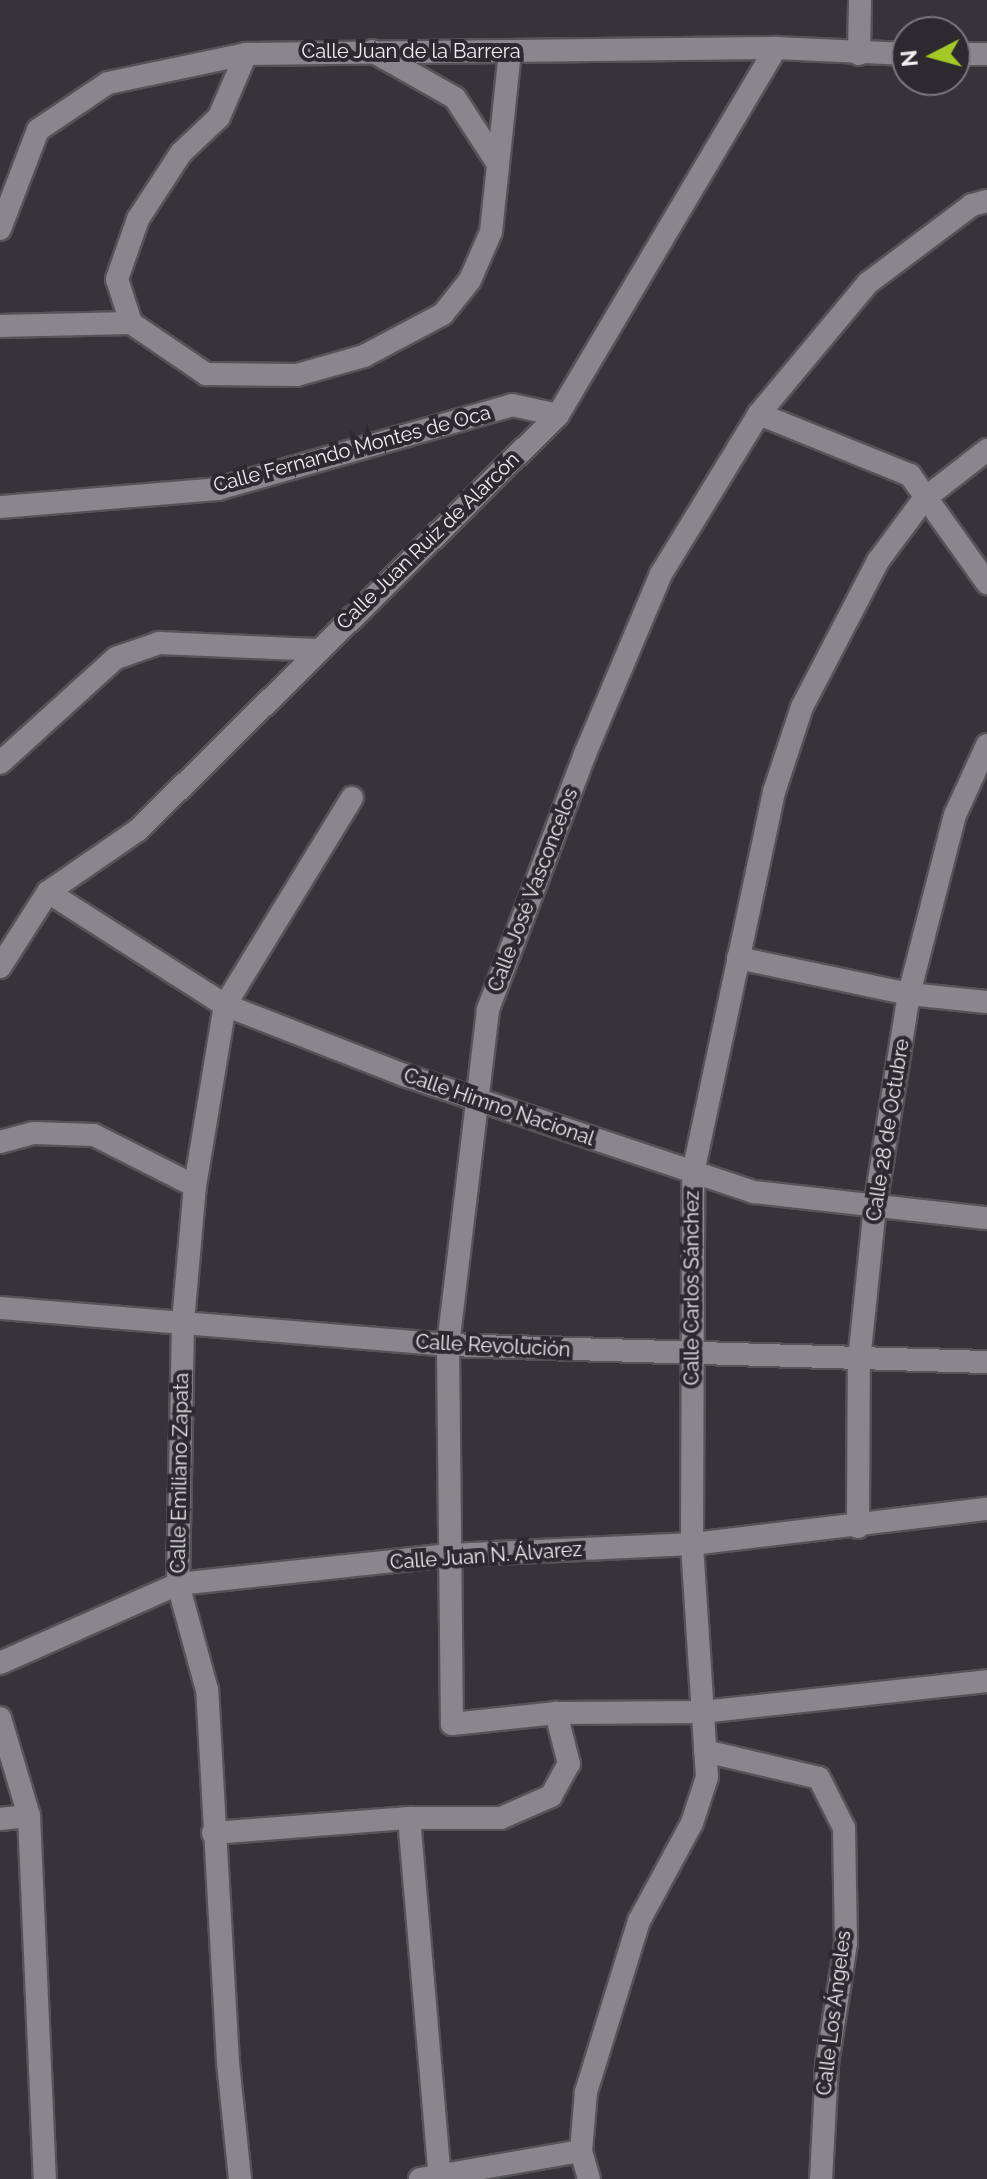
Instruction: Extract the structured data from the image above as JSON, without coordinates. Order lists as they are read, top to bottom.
{
  "streets": {
    "street": [
      "Calle Juan de la Barrera",
      "Calle Fernando Montes de Oca",
      "Calle Juan Ruiz de Alarcón",
      "Calle José Vasconcelos",
      "Calle Himno Nacional",
      "Calle 28 de Octubre",
      "Calle Carlos Sánchez",
      "Calle Revolución",
      "Calle Emiliano Zapata",
      "Calle Juan N. Álvarez",
      "Calle Los Ángeles"
    ]
  },
  "crossings": [
    ["Calle Juan de la Barrera", "Calle Juan Ruiz de Alarcón"],
    ["Calle Fernando Montes de Oca", "Calle Juan Ruiz de Alarcón"],
    ["Calle Juan Ruiz de Alarcón", "Calle Himno Nacional"],
    ["Calle José Vasconcelos", "Calle Himno Nacional"],
    ["Calle José Vasconcelos", "Calle Revolución"],
    ["Calle José Vasconcelos", "Calle Juan N. Álvarez"],
    ["Calle Himno Nacional", "Calle 28 de Octubre"],
    ["Calle Himno Nacional", "Calle Carlos Sánchez"],
    ["Calle Himno Nacional", "Calle Emiliano Zapata"],
    ["Calle 28 de Octubre", "Calle Revolución"],
    ["Calle 28 de Octubre", "Calle Juan N. Álvarez"],
    ["Calle Carlos Sánchez", "Calle Revolución"],
    ["Calle Carlos Sánchez", "Calle Juan N. Álvarez"],
    ["Calle Carlos Sánchez", "Calle Los Ángeles"],
    ["Calle Revolución", "Calle Emiliano Zapata"],
    ["Calle Emiliano Zapata", "Calle Juan N. Álvarez"]
  ],
  "north": "left"
}
